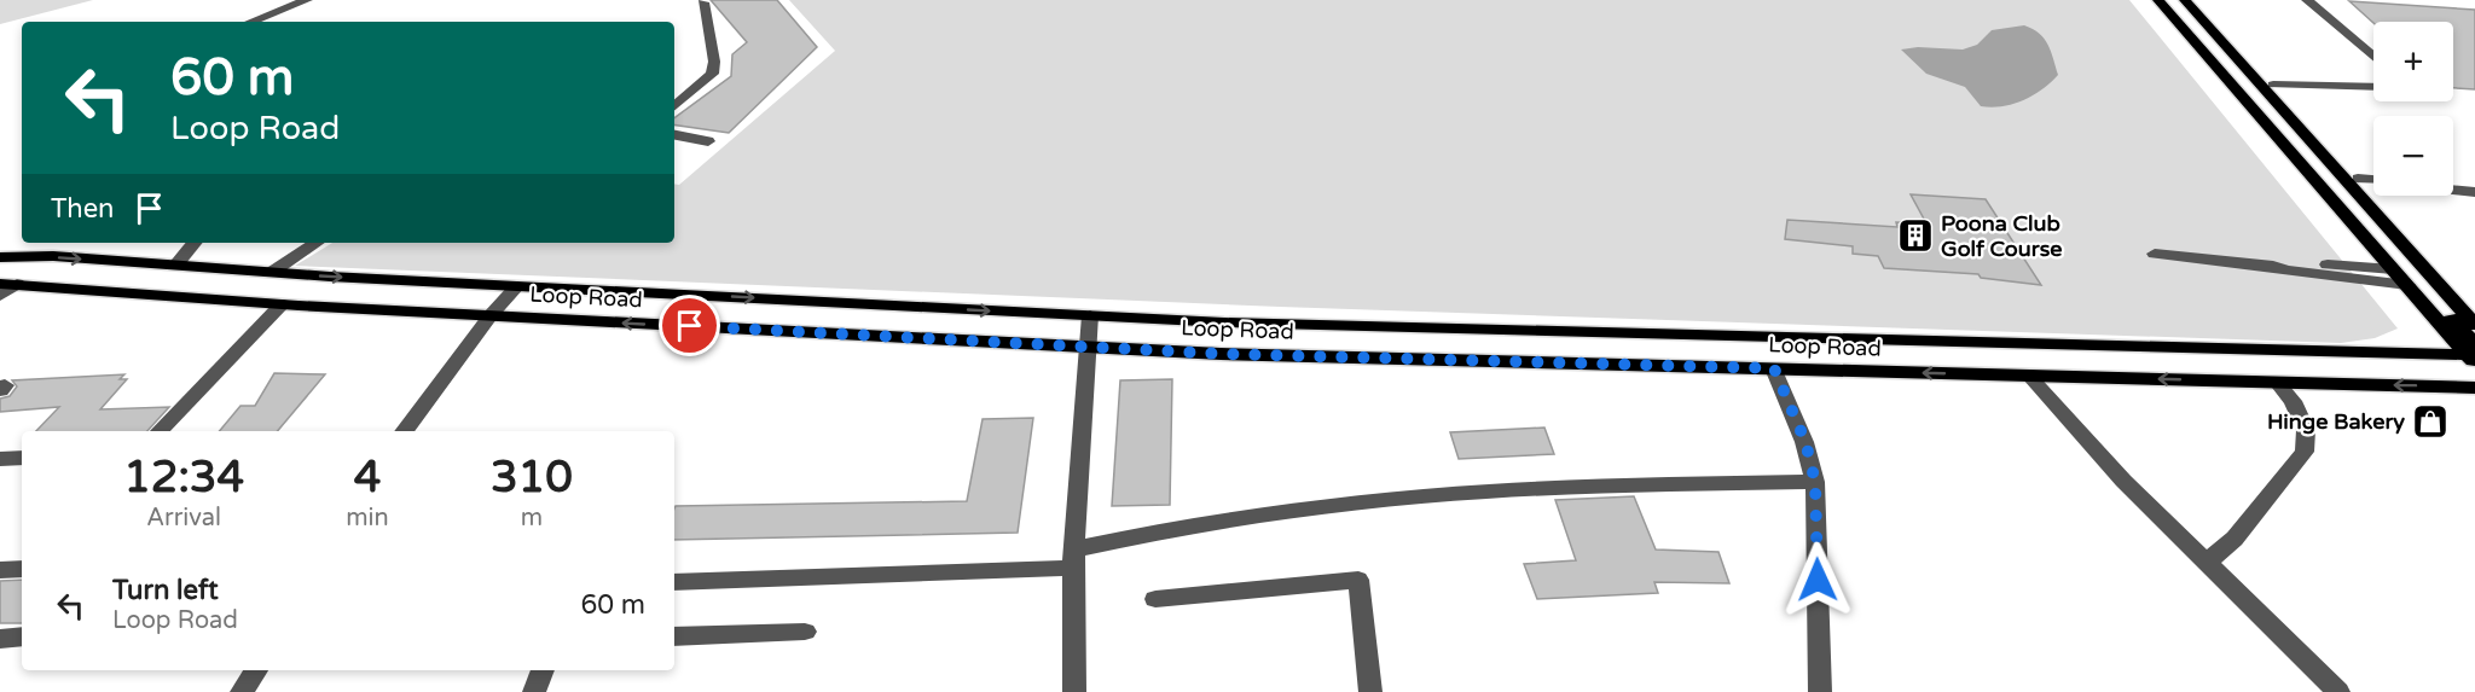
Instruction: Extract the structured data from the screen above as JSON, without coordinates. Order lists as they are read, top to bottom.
{
  "streets": {
    "main road": ["Loop Road"]
  },
  "places": {
    "building": ["Poona Club Golf Course"],
    "shop": ["Hinge Bakery"]
  },
  "page": {
    "map_buttons": ["+", "−"],
    "turn": ["60 m", "Loop Road"],
    "then": "Then",
    "eta": [
      "12:34",
      "Arrival",
      "4",
      "min",
      "310",
      "m"
    ],
    "list": [
      {
        "name": "Turn left",
        "note": "Loop Road",
        "value": "60 m"
      }
    ]
  }
}
